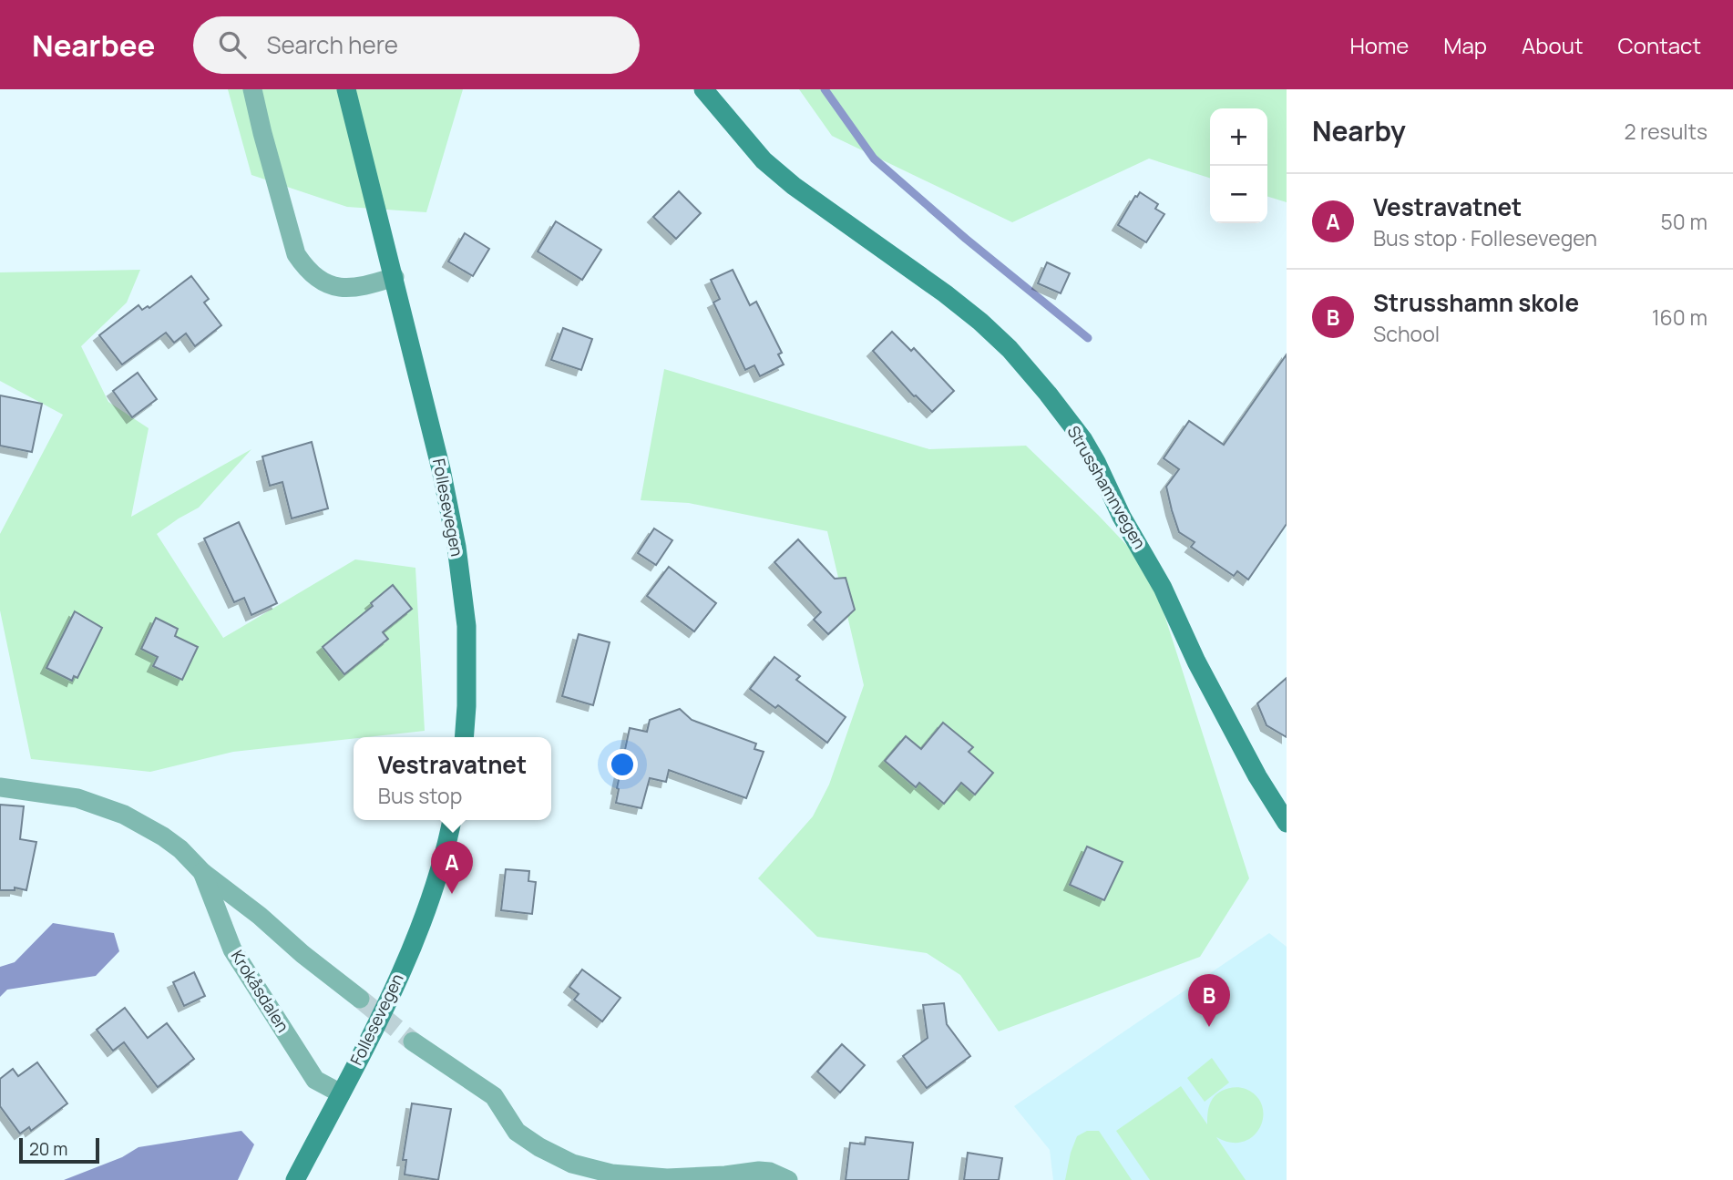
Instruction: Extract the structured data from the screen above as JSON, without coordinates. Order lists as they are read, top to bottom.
{
  "streets": {
    "main road": ["Strusshamnvegen", "Follesevegen"],
    "street": ["Krokåsdalen"]
  },
  "crossings": [
    ["Follesevegen", "Krokåsdalen"]
  ],
  "scale_bar": "20 m",
  "page": {
    "header": "Nearbee",
    "search": "Search here",
    "nav": [
      "Home",
      "Map",
      "About",
      "Contact"
    ],
    "heading": ["Nearby", "2 results"],
    "map_buttons": ["+", "−"],
    "list": [
      {
        "mark": "A",
        "name": "Vestravatnet",
        "note": "Bus stop · Follesevegen",
        "value": "50 m"
      },
      {
        "mark": "B",
        "name": "Strusshamn skole",
        "note": "School",
        "value": "160 m"
      }
    ],
    "popup": ["Vestravatnet", "Bus stop"],
    "pins": ["A", "B"],
    "scale": "20 m"
  }
}
